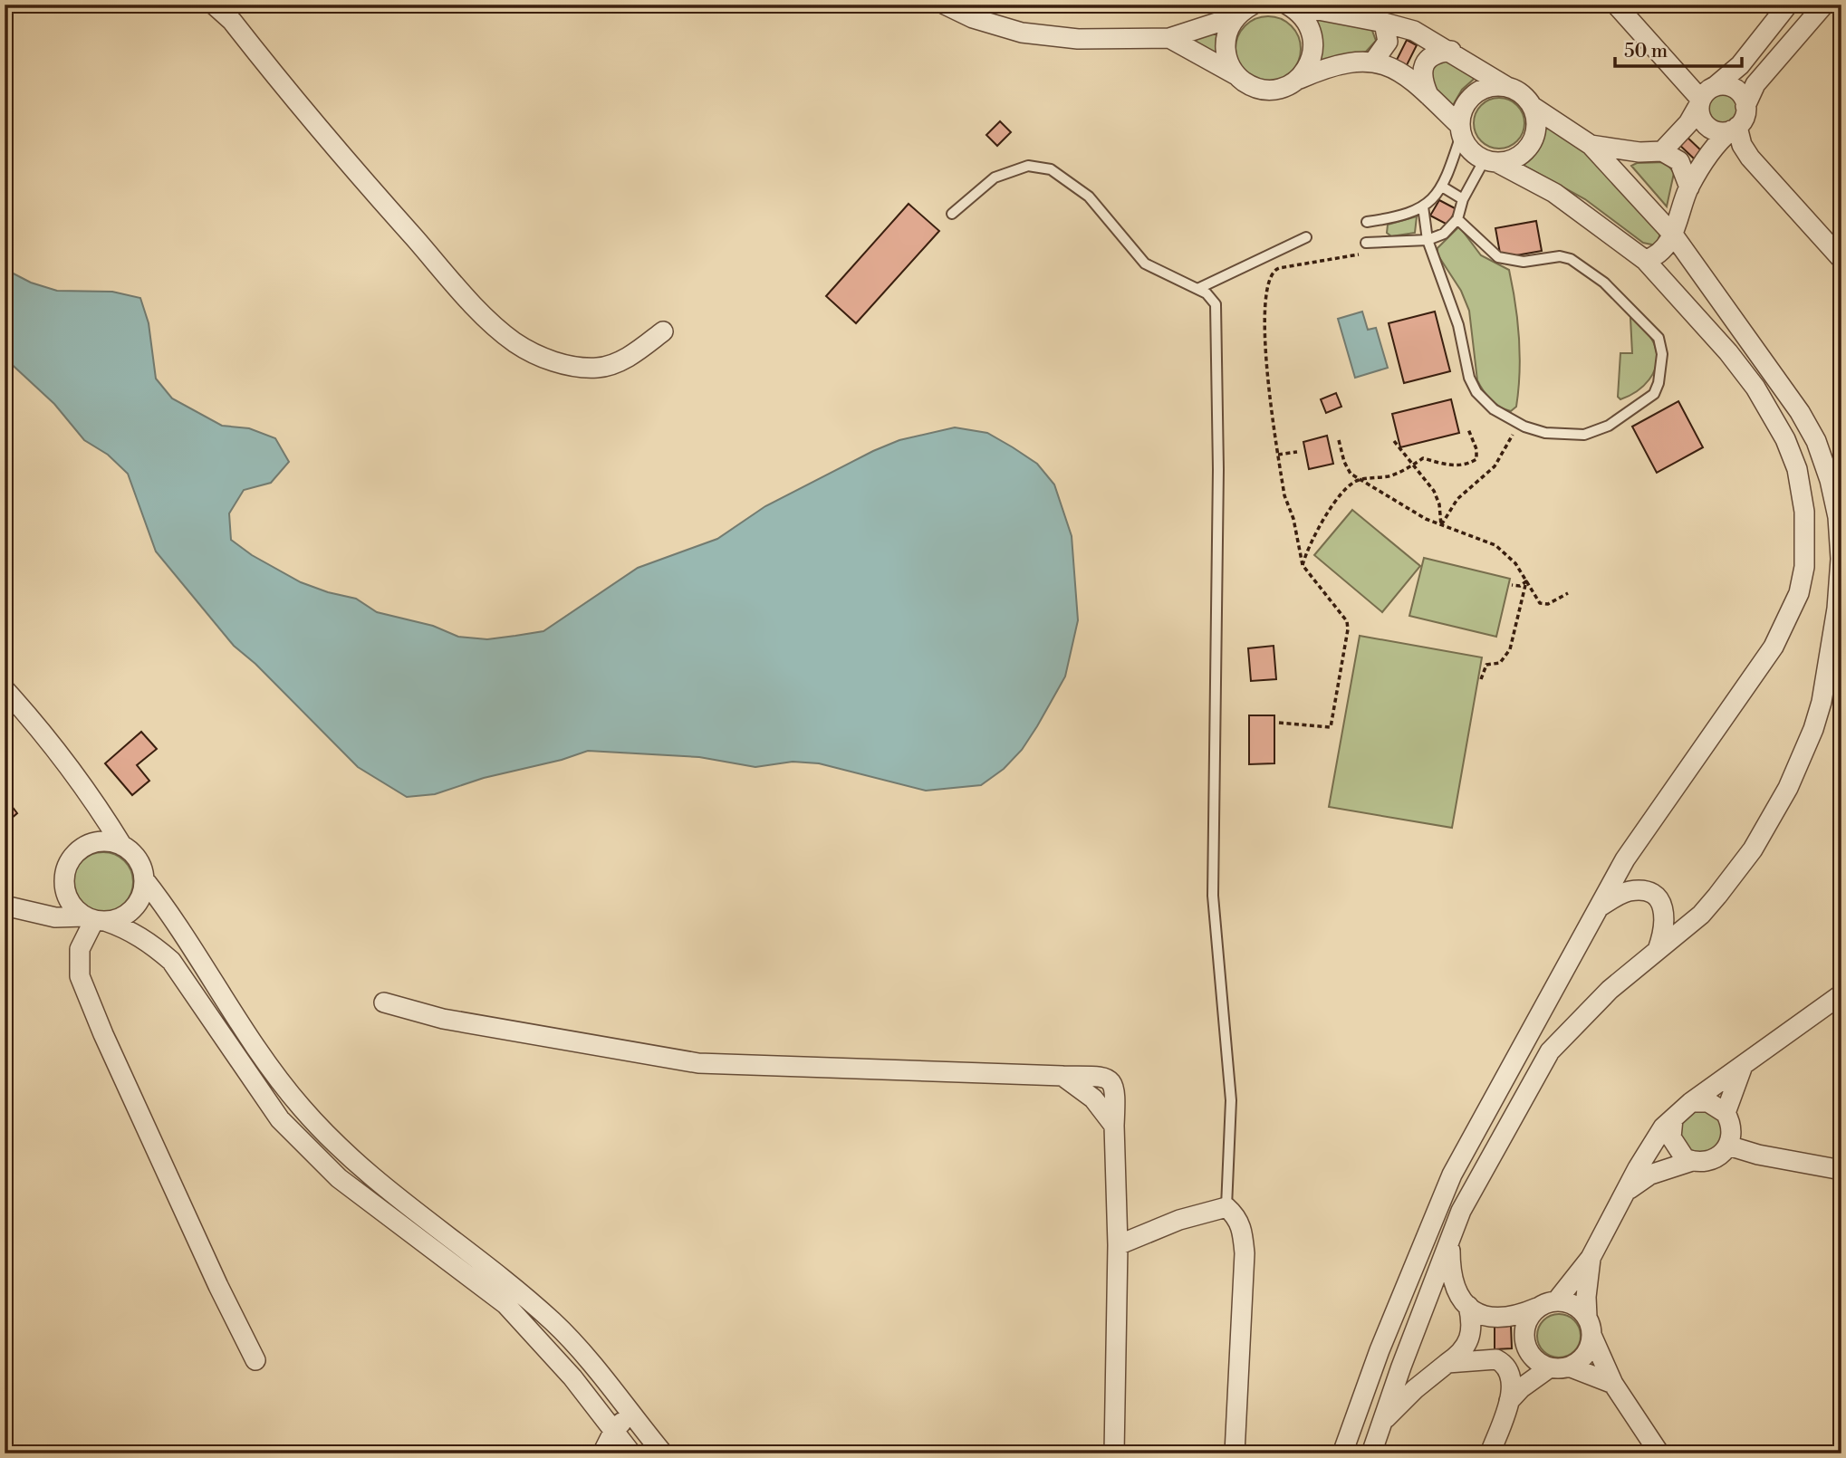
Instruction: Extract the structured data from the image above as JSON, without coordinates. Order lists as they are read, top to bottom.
{
  "scale_bar": "50 m"
}
